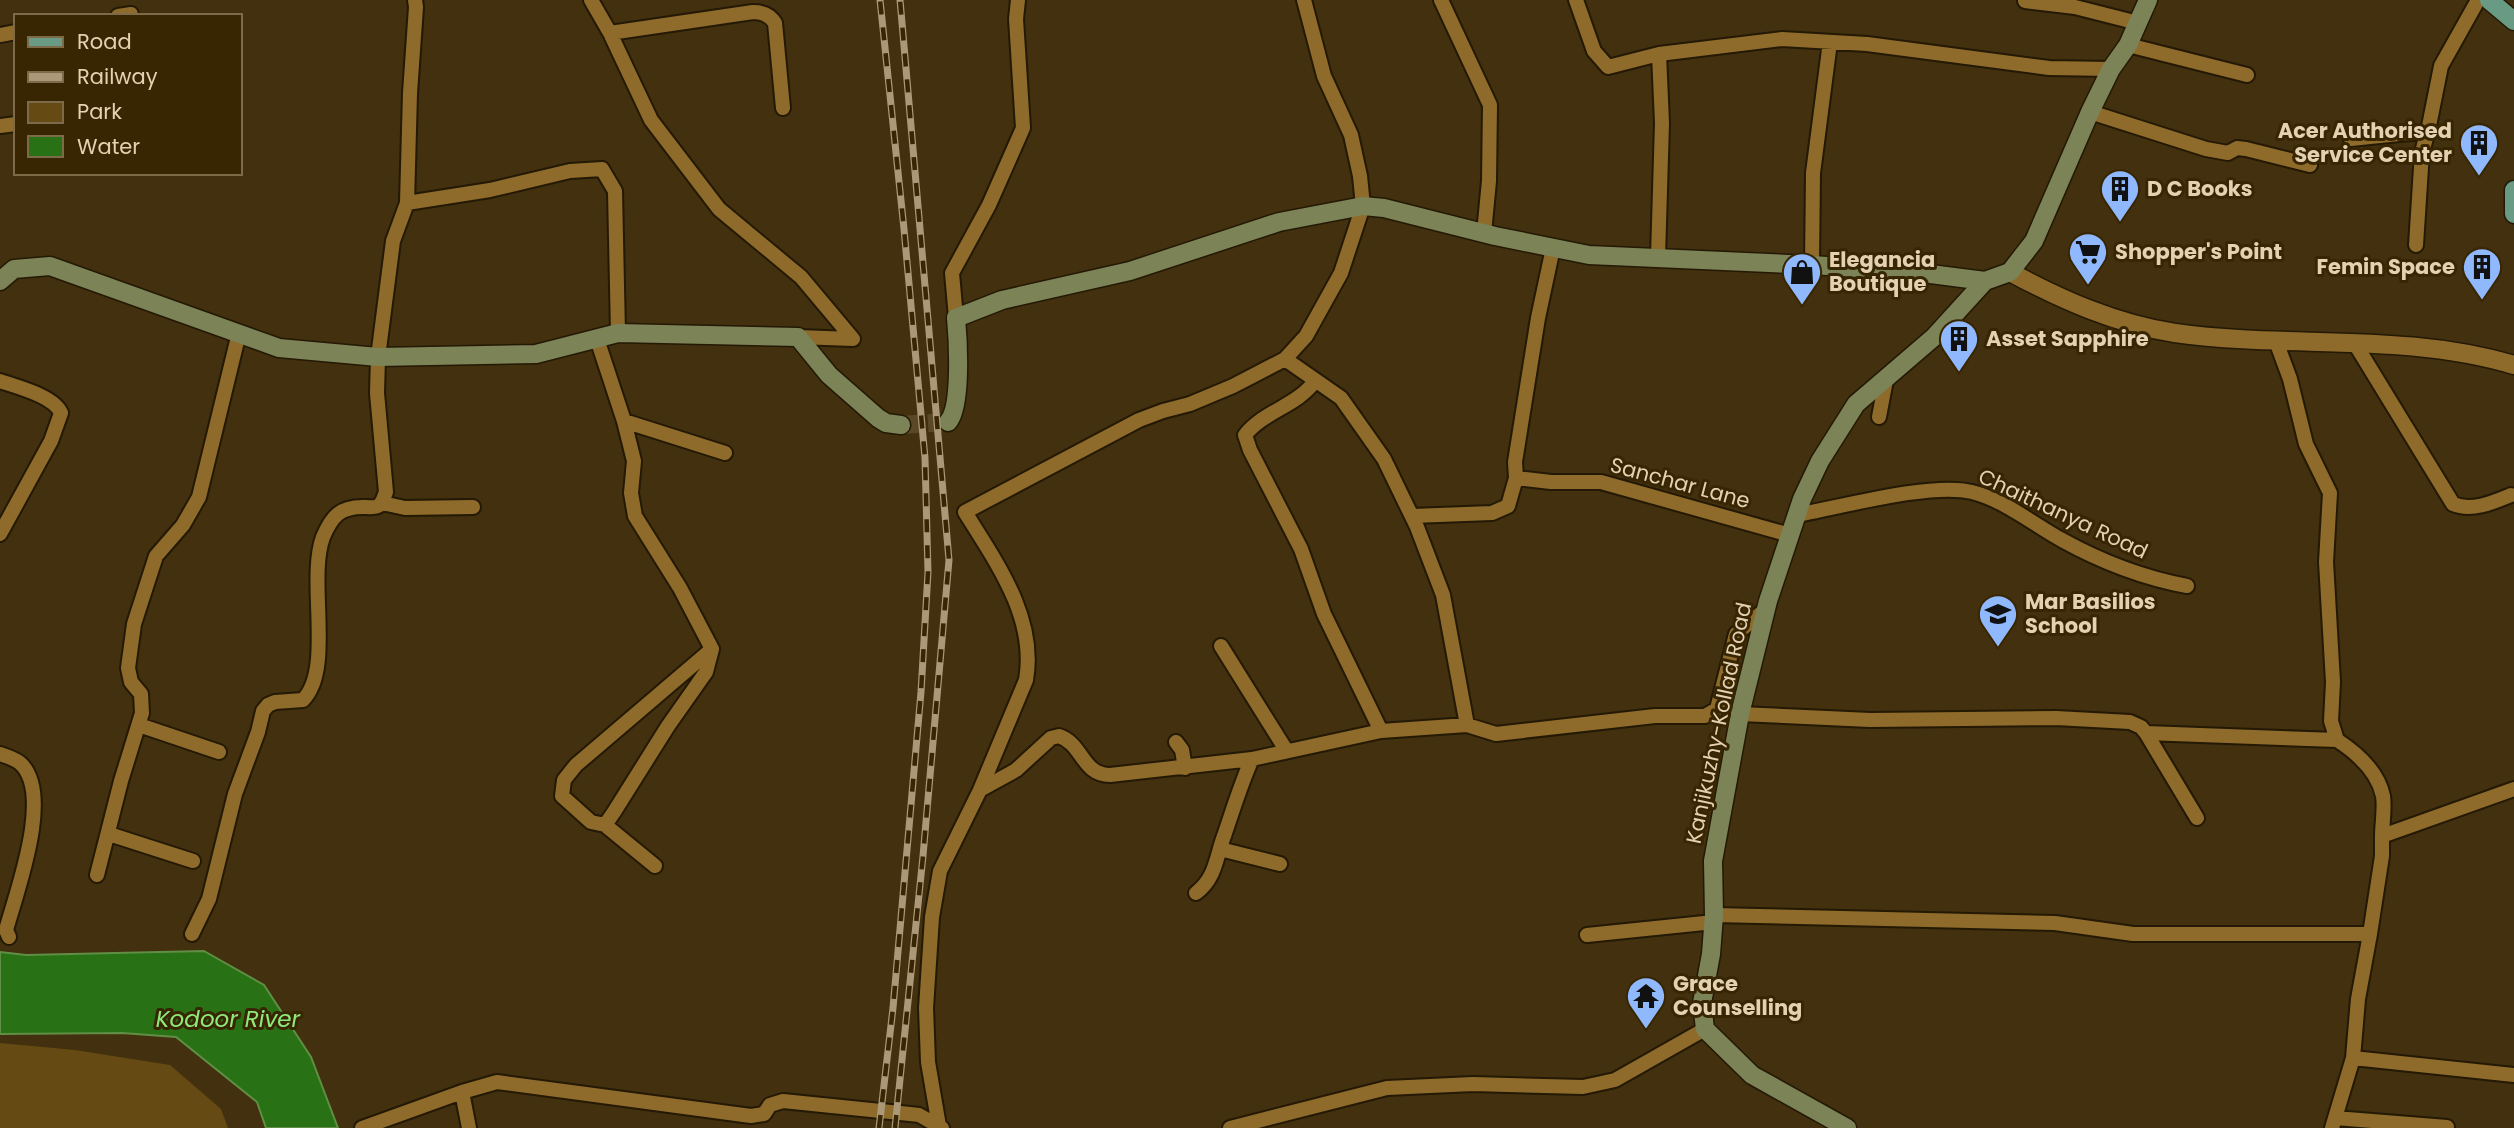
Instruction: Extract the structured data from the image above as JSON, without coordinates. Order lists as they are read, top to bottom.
{
  "streets": {
    "main road": ["Kanjikuzhy-Kollad Road"],
    "street": ["Sanchar Lane", "Chaithanya Road"]
  },
  "crossings": [
    ["Sanchar Lane", "Kanjikuzhy-Kollad Road"],
    ["Chaithanya Road", "Kanjikuzhy-Kollad Road"]
  ],
  "water": ["Kodoor River"],
  "places": {
    "building": [
      "Acer Authorised Service Center",
      "D C Books",
      "Femin Space",
      "Asset Sapphire"
    ],
    "supermarket": ["Shopper's Point"],
    "shop": ["Elegancia Boutique"],
    "school or university": ["Mar Basilios School"],
    "temple": ["Grace Counselling"]
  },
  "legend": [
    "Road",
    "Railway",
    "Park",
    "Water"
  ]
}
